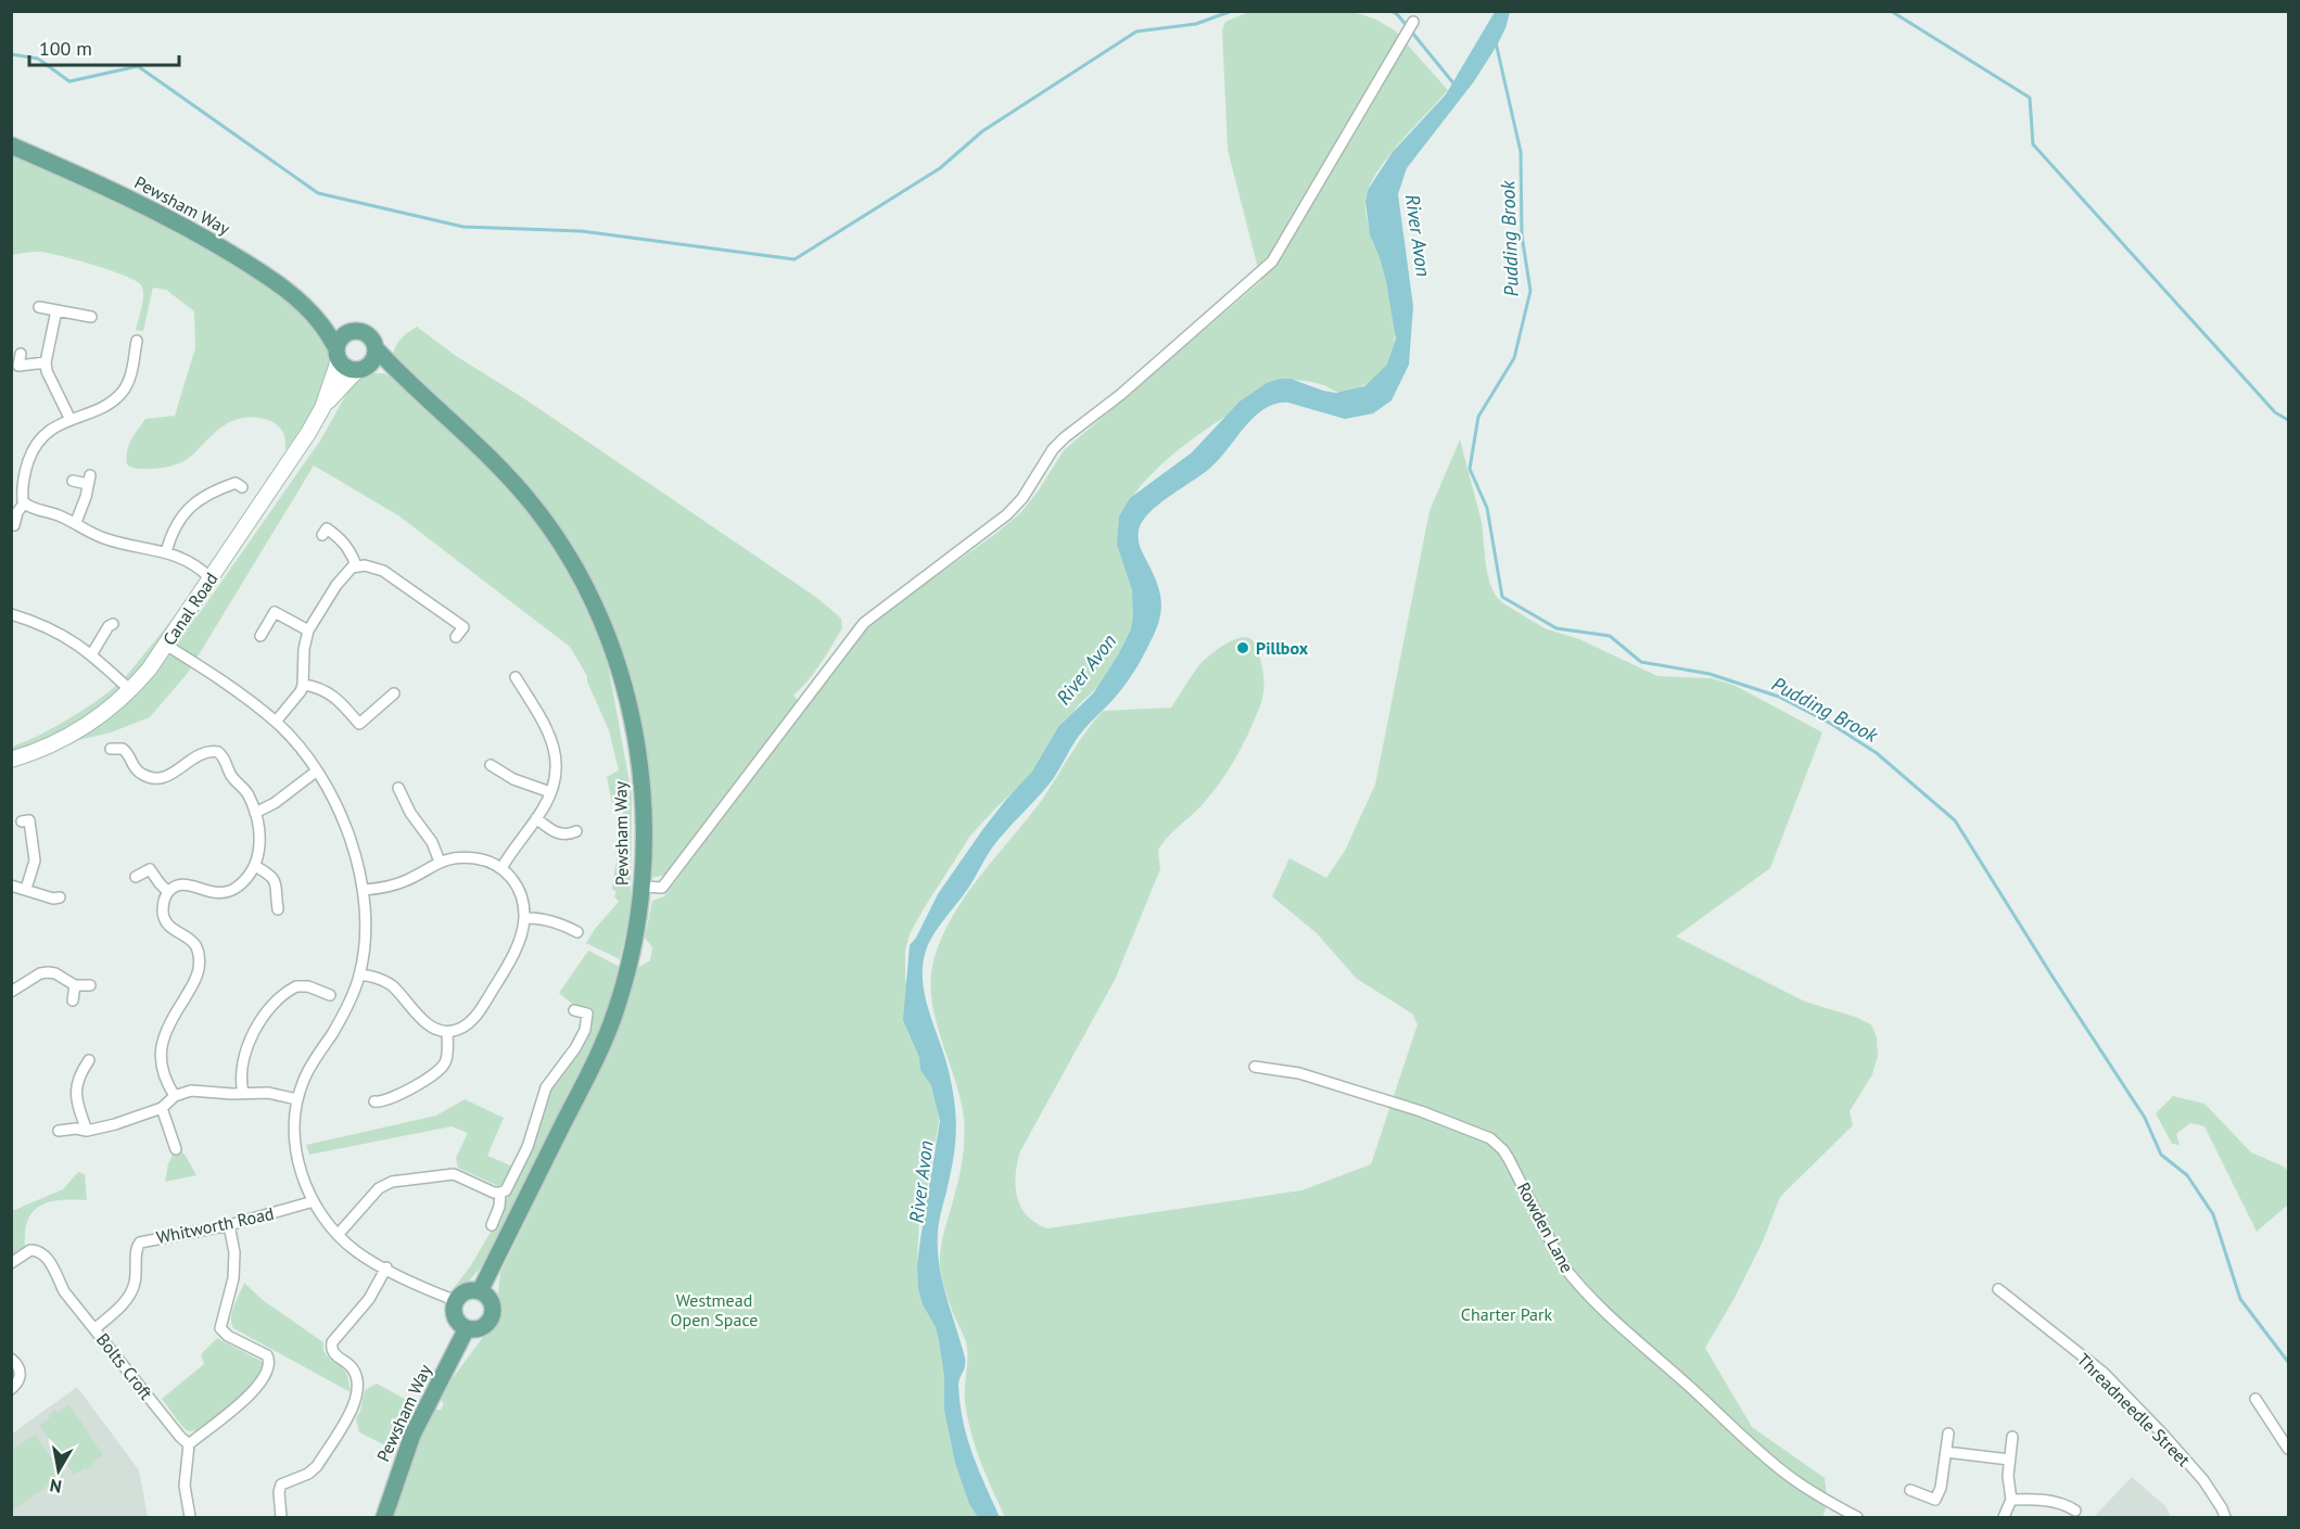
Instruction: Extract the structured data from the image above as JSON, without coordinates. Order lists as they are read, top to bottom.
{
  "streets": {
    "main road": ["Pewsham Way"],
    "street": [
      "Canal Road",
      "Whitworth Road",
      "Rowden Lane",
      "Bolts Croft",
      "Threadneedle Street"
    ]
  },
  "crossings": [
    ["Pewsham Way", "Canal Road"],
    ["Whitworth Road", "Bolts Croft"]
  ],
  "water": ["River Avon", "Pudding Brook"],
  "parks": ["Westmead Open Space", "Charter Park"],
  "places": ["Pillbox"],
  "scale_bar": "100 m",
  "north": "bottom"
}
